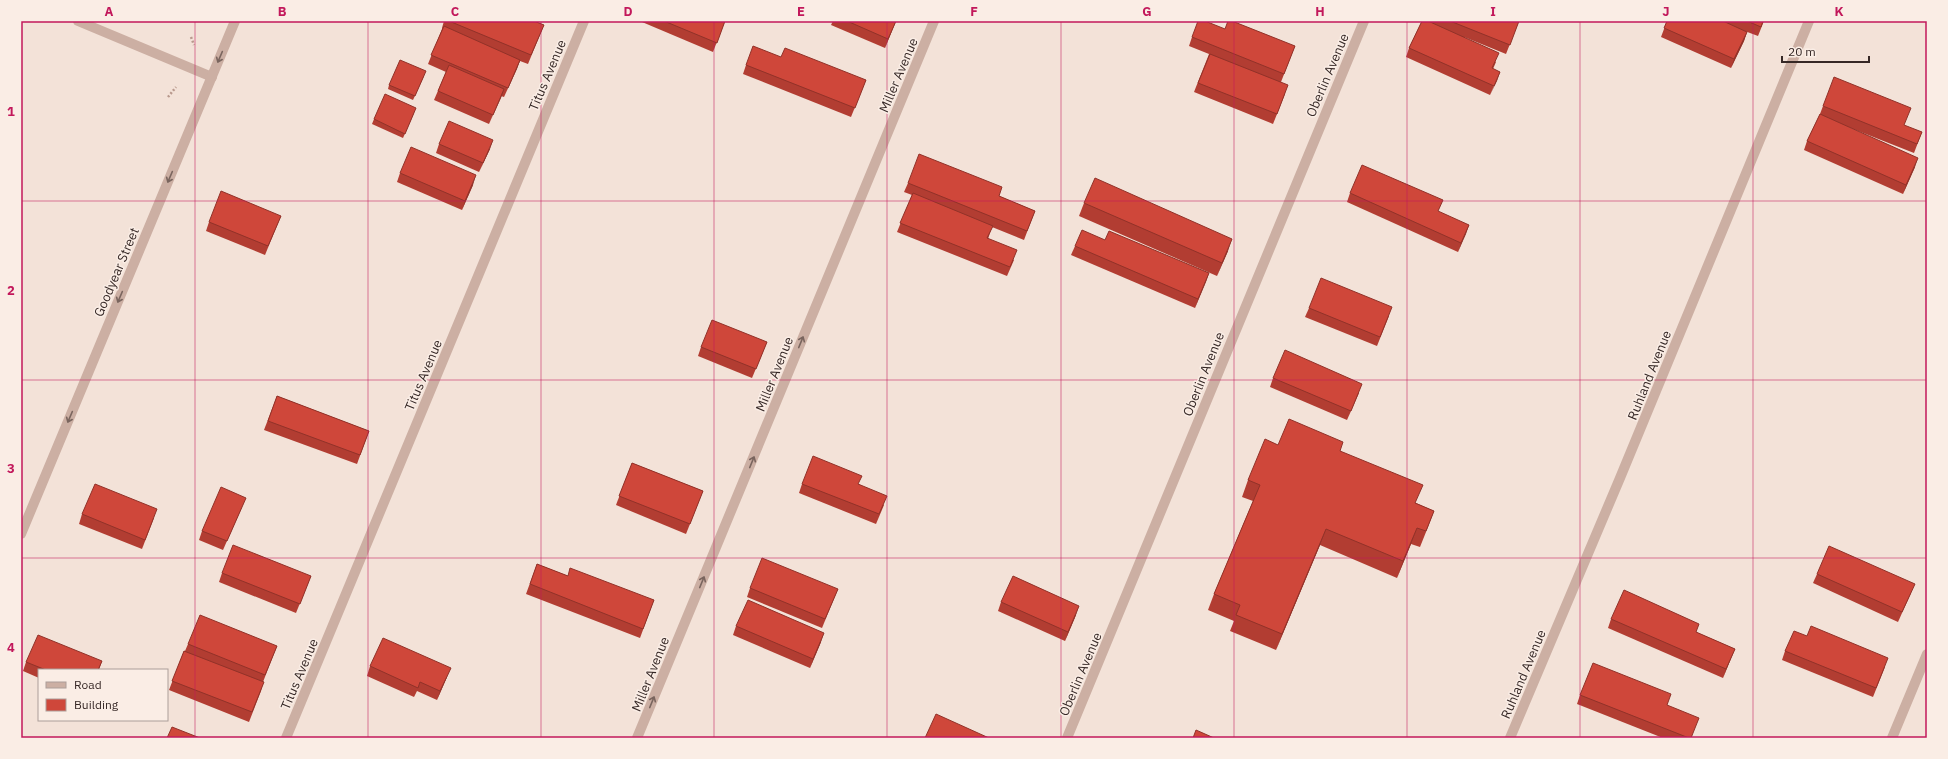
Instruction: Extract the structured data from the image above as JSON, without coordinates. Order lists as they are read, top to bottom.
{
  "streets": {
    "street": [
      "Titus Avenue",
      "Miller Avenue",
      "Oberlin Avenue",
      "Goodyear Street",
      "Ruhland Avenue"
    ]
  },
  "one_way": ["Miller Avenue", "Goodyear Street"],
  "legend": ["Road", "Building"],
  "scale_bar": "20 m",
  "grid": {
    "columns": [
      "A",
      "B",
      "C",
      "D",
      "E",
      "F",
      "G",
      "H",
      "I",
      "J",
      "K"
    ],
    "rows": [
      "1",
      "2",
      "3",
      "4"
    ]
  }
}
